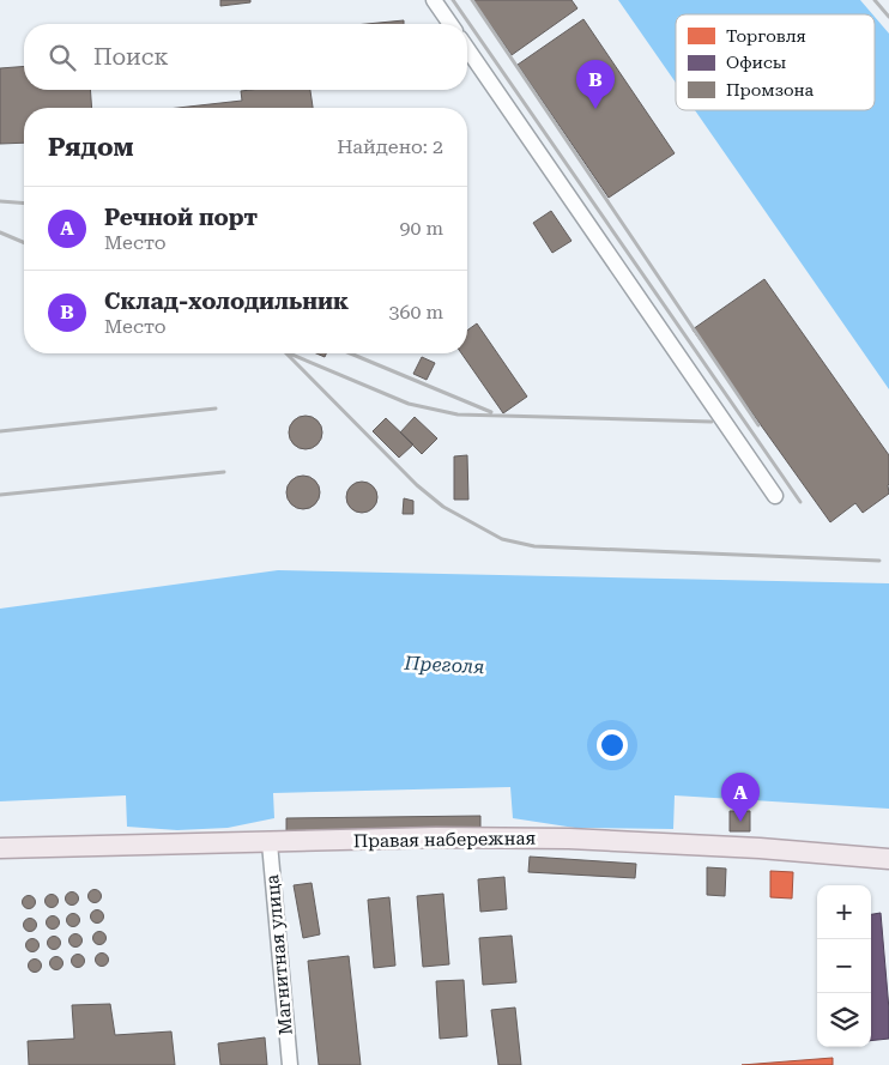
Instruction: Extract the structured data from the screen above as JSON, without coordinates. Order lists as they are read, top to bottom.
{
  "streets": {
    "main road": ["Правая набережная"],
    "street": ["Магнитная улица"]
  },
  "crossings": [
    ["Правая набережная", "Магнитная улица"]
  ],
  "water": ["Преголя"],
  "legend": ["Торговля", "Офисы", "Промзона"],
  "page": {
    "search": "Поиск",
    "pins": ["B", "A"],
    "heading": ["Рядом", "Найдено: 2"],
    "list": [
      {
        "mark": "A",
        "name": "Речной порт",
        "note": "Место",
        "value": "90 m"
      },
      {
        "mark": "B",
        "name": "Склад-холодильник",
        "note": "Место",
        "value": "360 m"
      }
    ],
    "map_buttons": ["+", "−"]
  }
}
